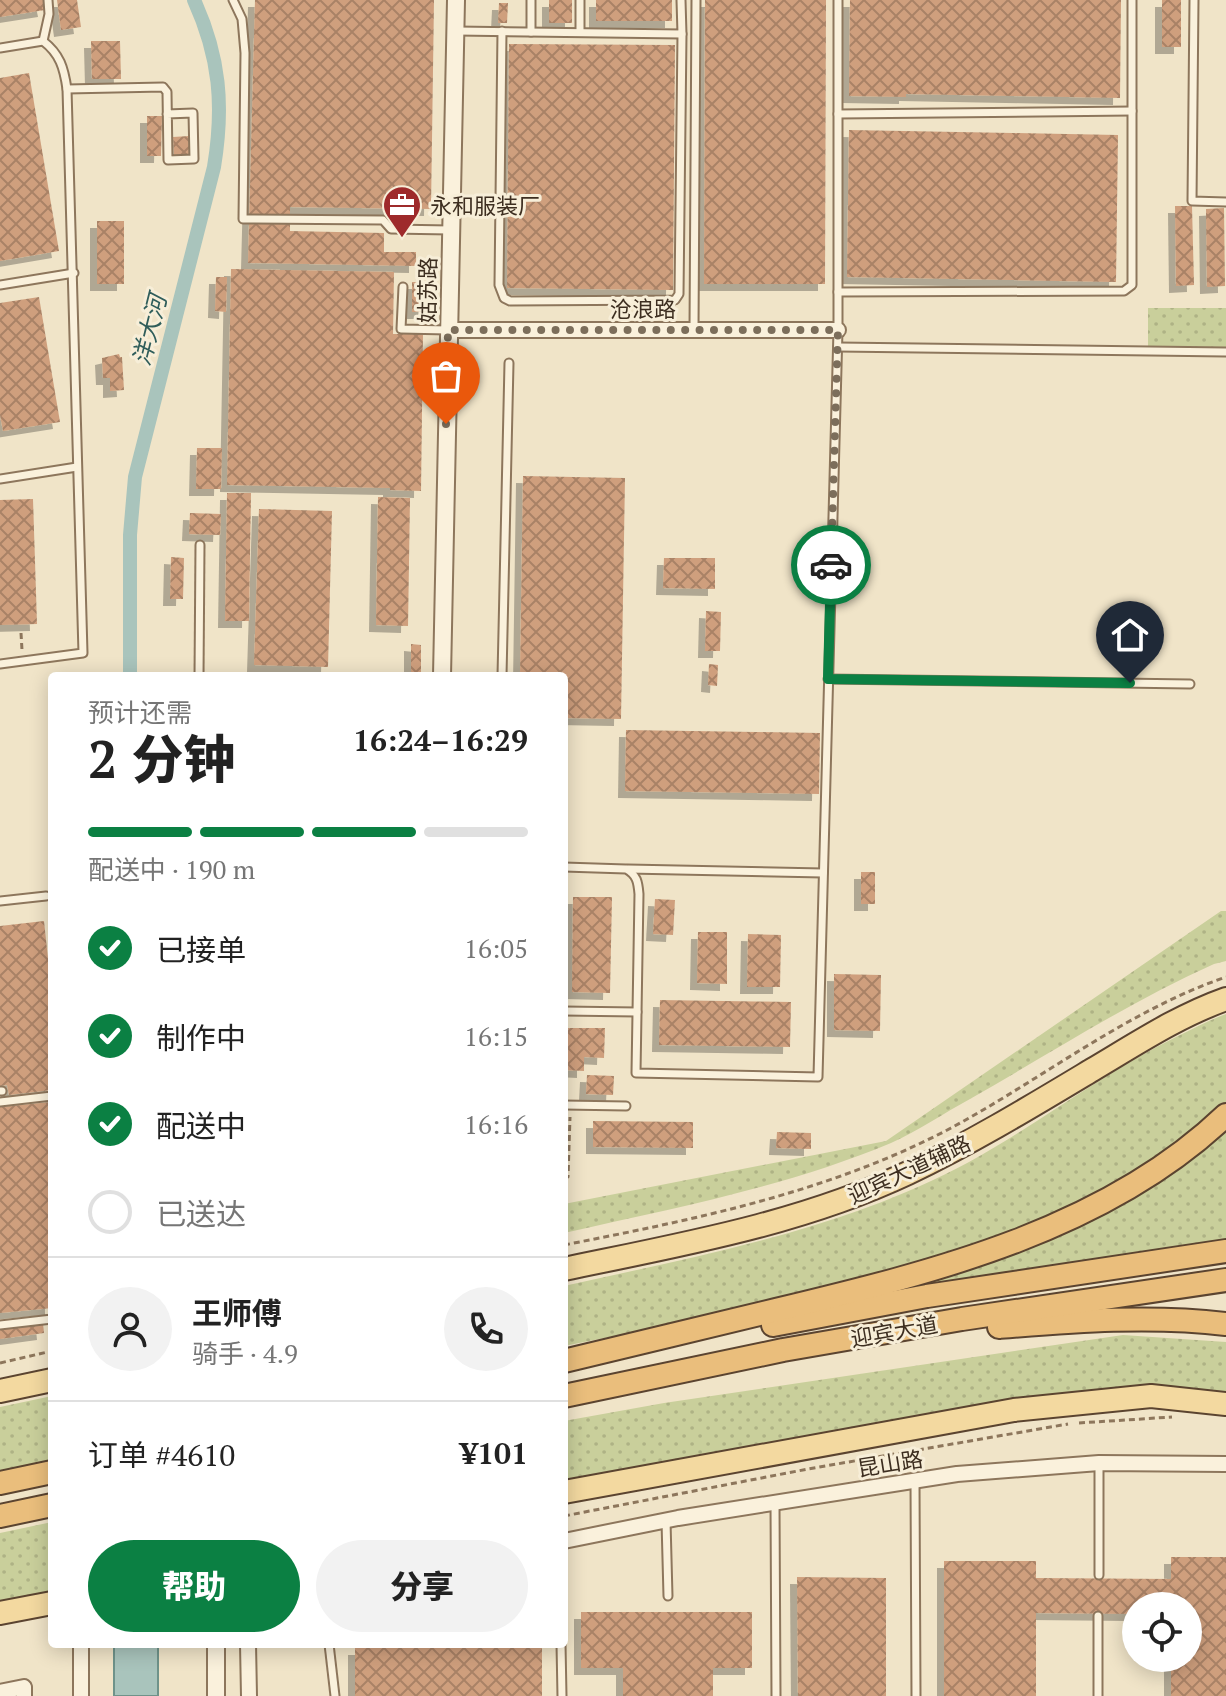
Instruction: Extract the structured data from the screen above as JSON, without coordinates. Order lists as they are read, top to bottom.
{
  "streets": {
    "highway": ["迎宾大道"],
    "main road": ["迎宾大道辅路"],
    "street": ["姑苏路", "沧浪路", "昆山路"]
  },
  "crossings": [
    ["姑苏路", "沧浪路"]
  ],
  "water": ["洋大河"],
  "places": {
    "office": ["永和服装厂"]
  },
  "page": {
    "heading": ["2 分钟", "预计还需", "16:24–16:29"],
    "panel": [
      "王师傅",
      "骑手 · 4.9",
      "订单 #4610",
      "¥101"
    ],
    "bar": "配送中 · 190 m",
    "list": [
      ["已接单", "16:05"],
      ["制作中", "16:15"],
      ["配送中", "16:16"],
      "已送达"
    ],
    "buttons": ["帮助", "分享"]
  }
}
